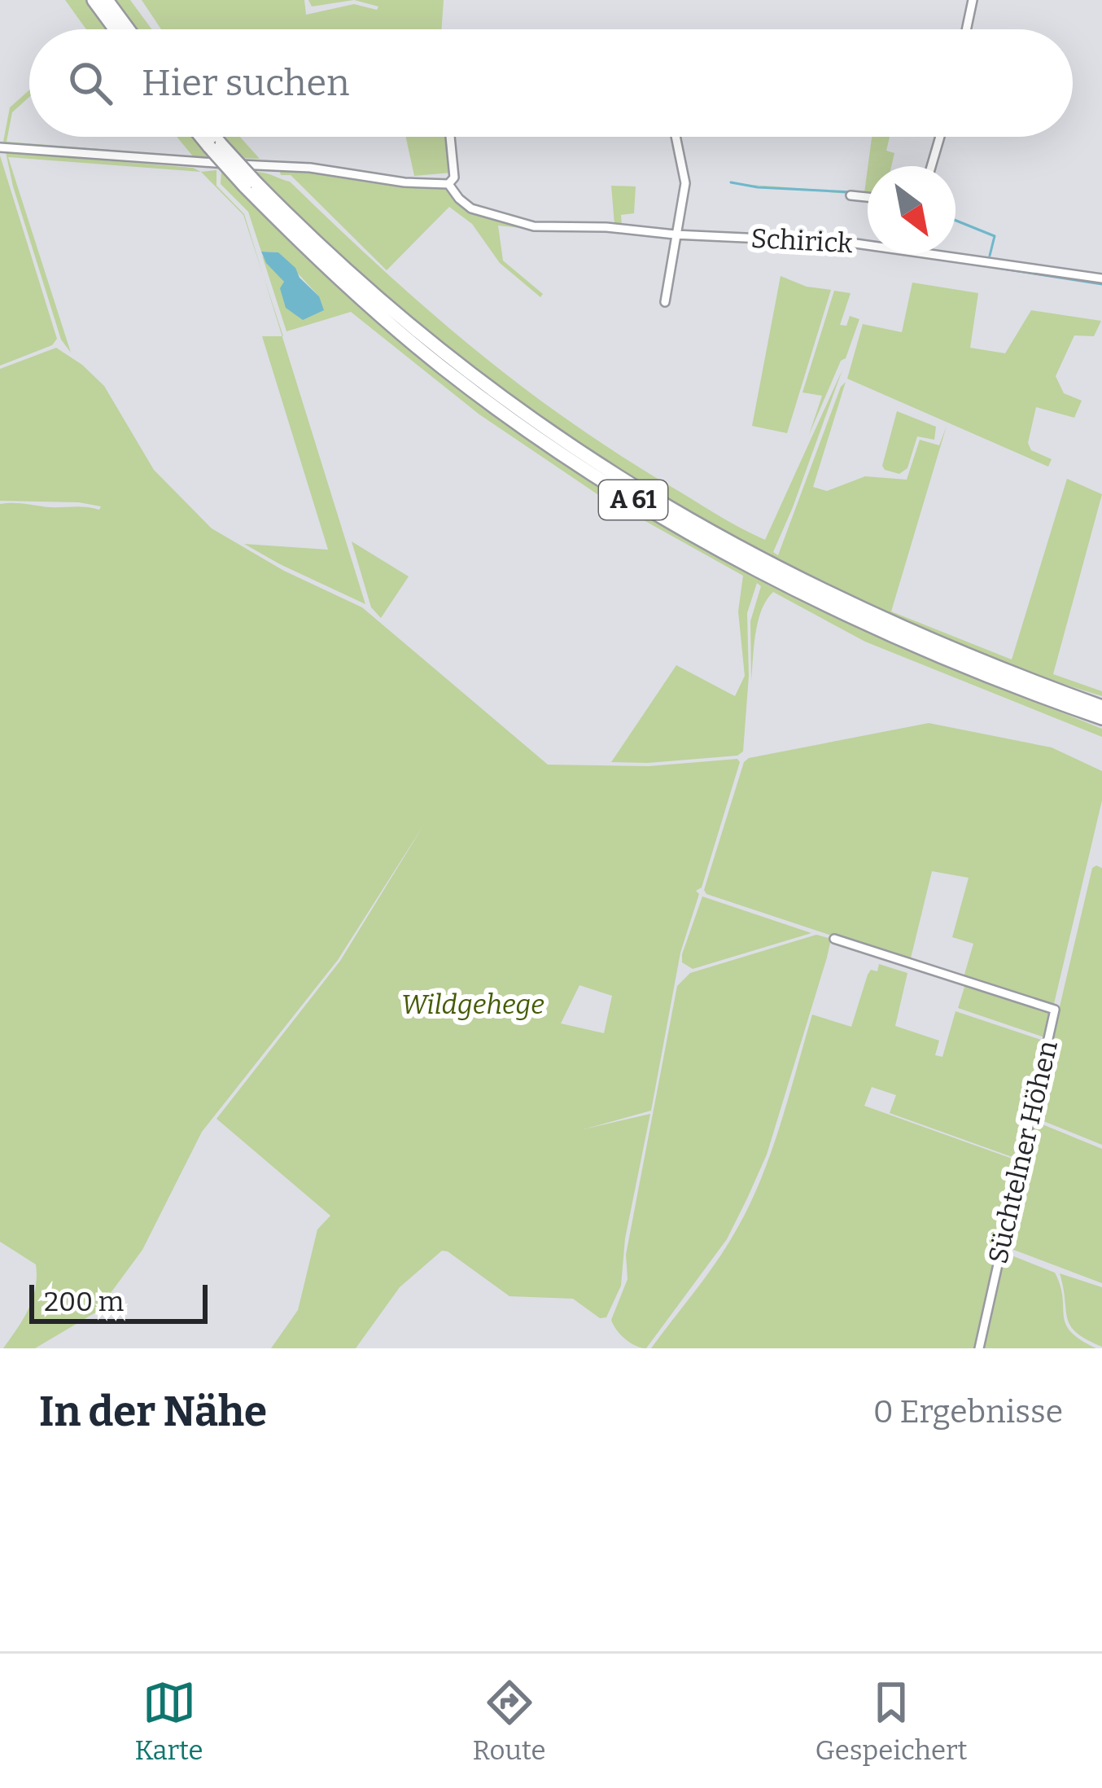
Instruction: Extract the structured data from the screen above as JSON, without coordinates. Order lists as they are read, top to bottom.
{
  "streets": {
    "highway": ["A 61"],
    "street": ["Schirick", "Süchtelner Höhen"]
  },
  "parks": ["Wildgehege"],
  "scale_bar": "200 m",
  "north": "bottom right",
  "page": {
    "search": "Hier suchen",
    "scale": "200 m",
    "heading": ["In der Nähe", "0 Ergebnisse"],
    "nav": ["Karte", "Route", "Gespeichert"]
  }
}
